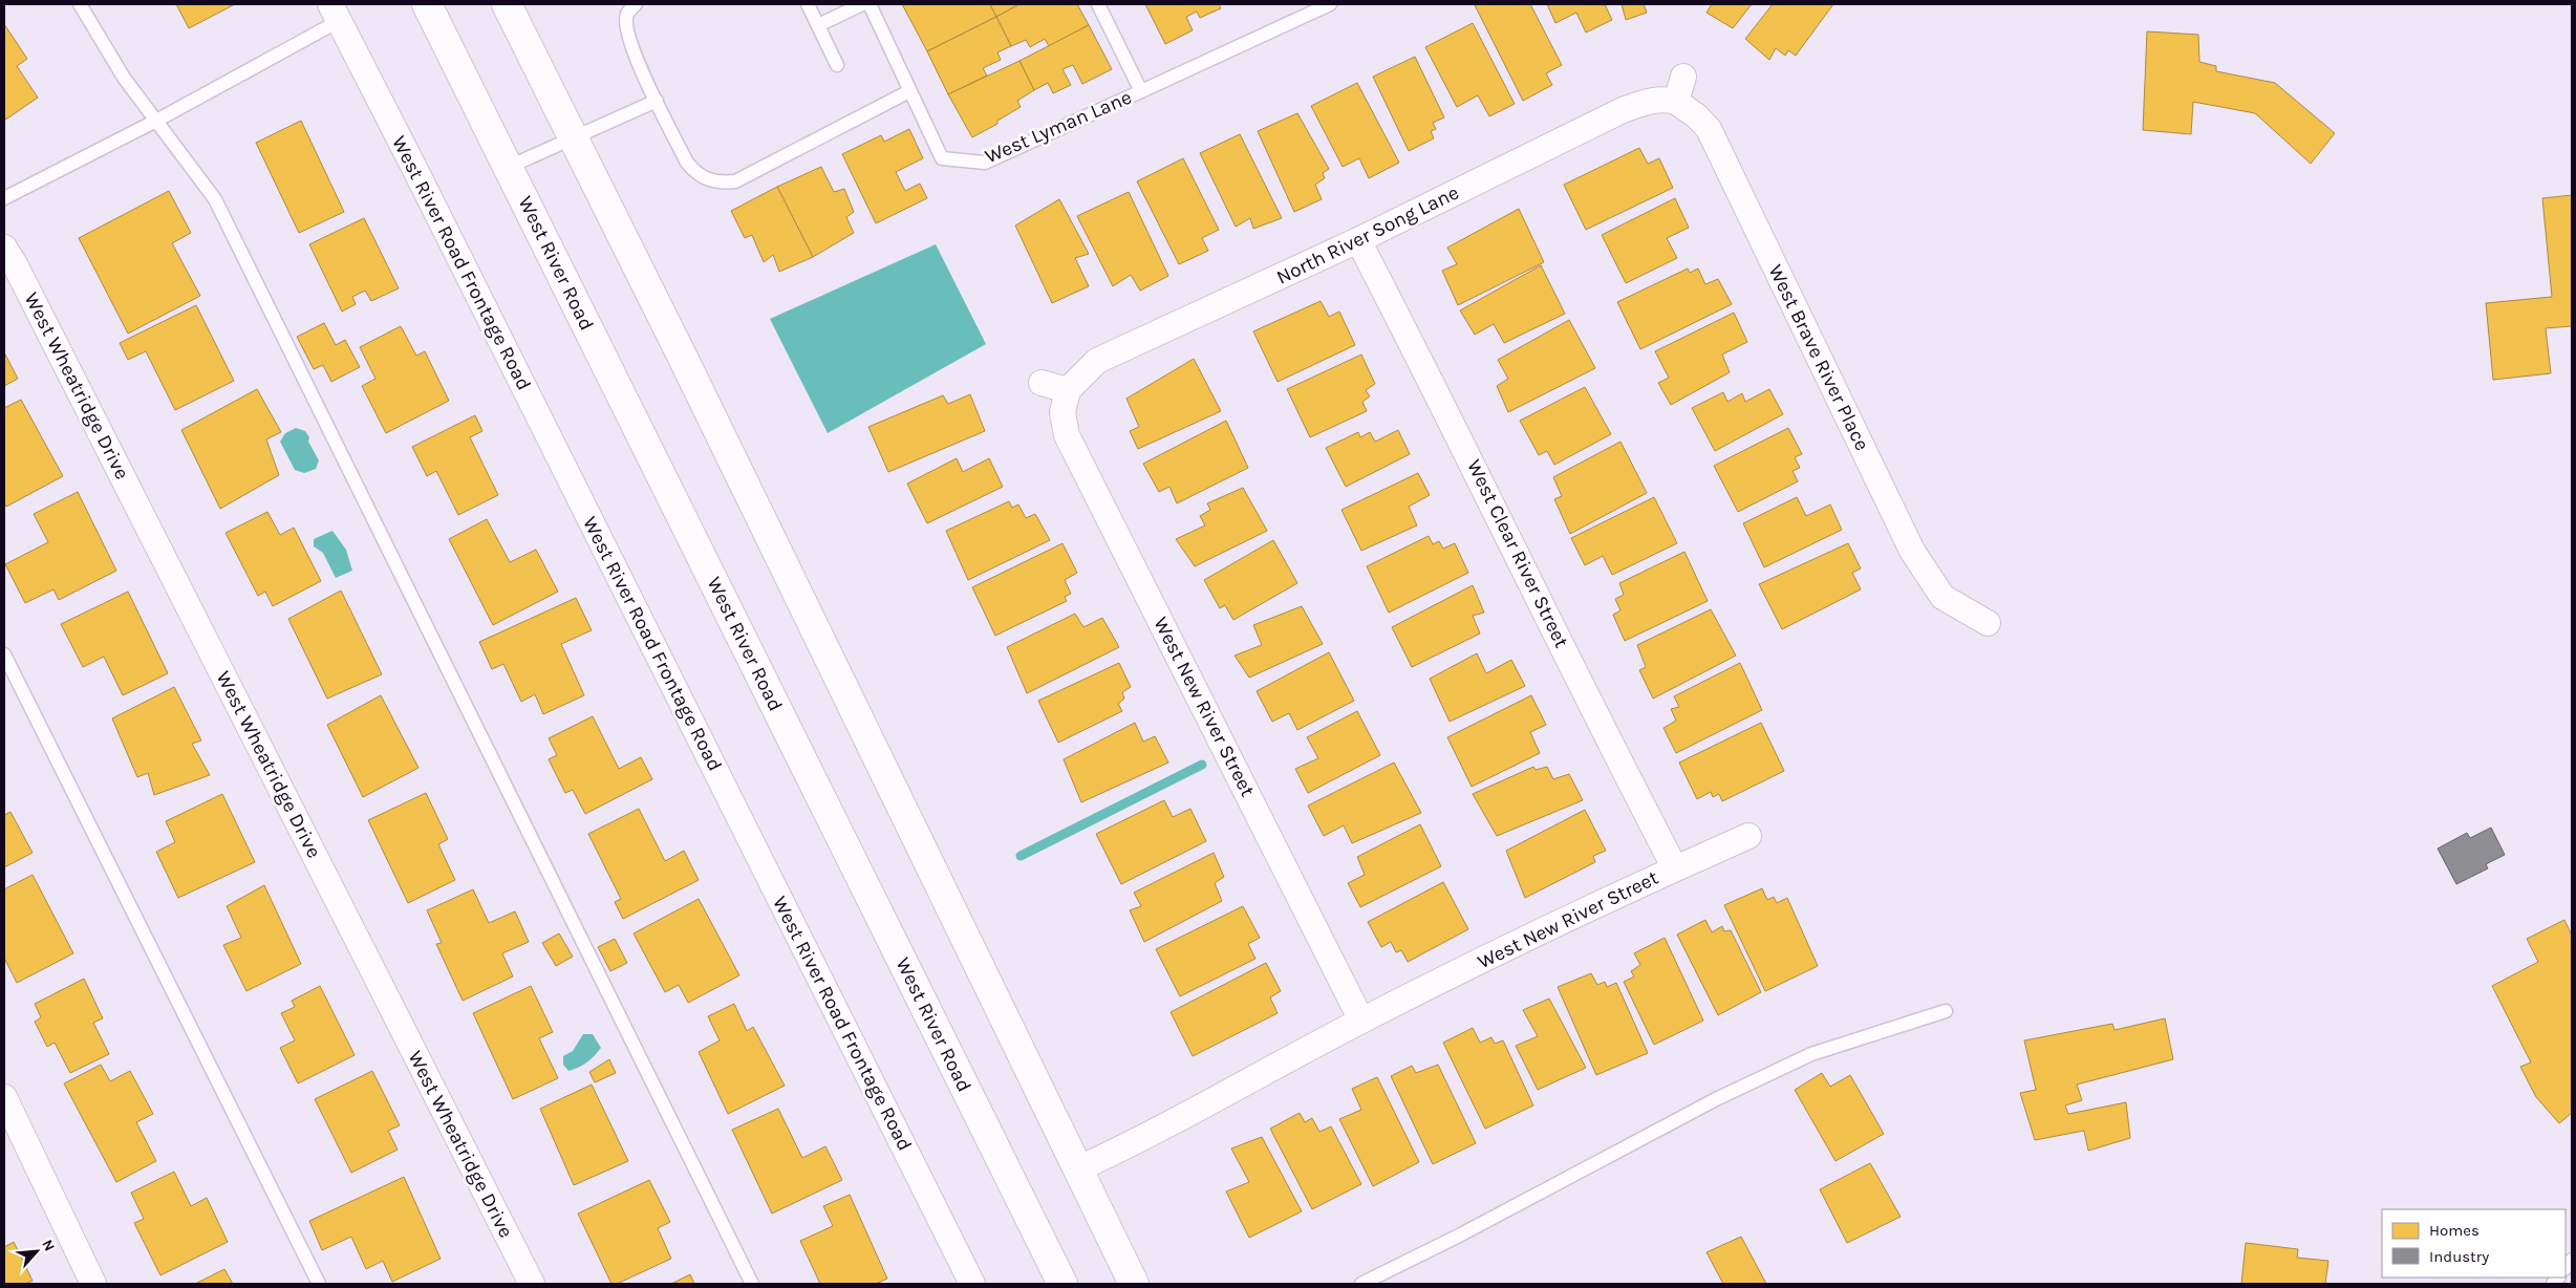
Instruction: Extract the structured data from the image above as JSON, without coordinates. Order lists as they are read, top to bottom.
{
  "streets": {
    "main road": ["West River Road"],
    "street": [
      "North River Song Lane",
      "West River Road Frontage Road",
      "West Brave River Place",
      "West Wheatridge Drive",
      "West Clear River Street",
      "West New River Street"
    ],
    "lane": ["West Lyman Lane"]
  },
  "crossings": [
    ["North River Song Lane", "West Brave River Place"],
    ["North River Song Lane", "West Clear River Street"],
    ["North River Song Lane", "West New River Street"],
    ["West Clear River Street", "West New River Street"]
  ],
  "legend": ["Homes", "Industry"],
  "north": "top right"
}
